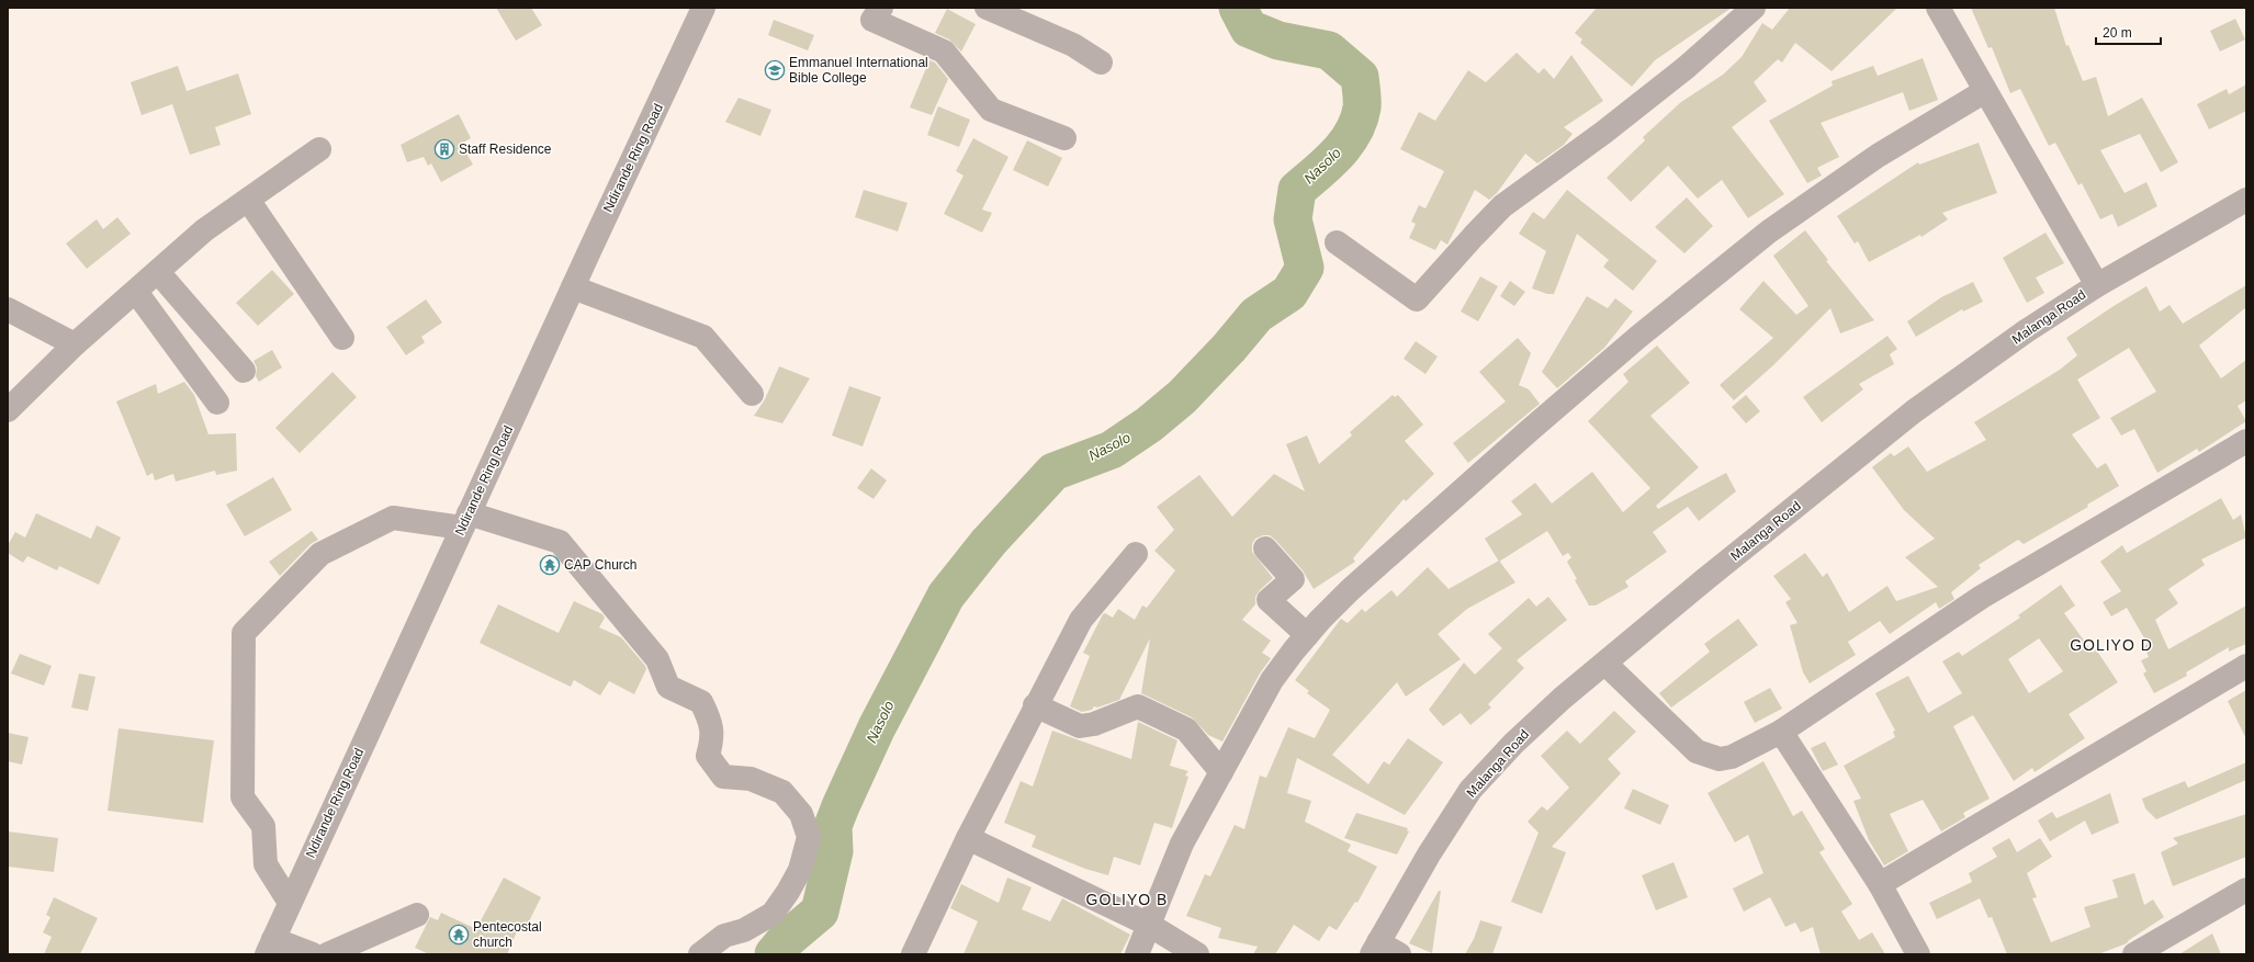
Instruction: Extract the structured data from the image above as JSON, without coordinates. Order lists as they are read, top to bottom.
{
  "streets": {
    "street": ["Ndirande Ring Road", "Malanga Road"]
  },
  "districts": ["GOLIYO D", "GOLIYO B"],
  "water": ["Nasolo"],
  "places": {
    "school or university": ["Emmanuel International Bible College"],
    "building": ["Staff Residence"],
    "temple": ["CAP Church", "Pentecostal church"]
  },
  "scale_bar": "20 m"
}
